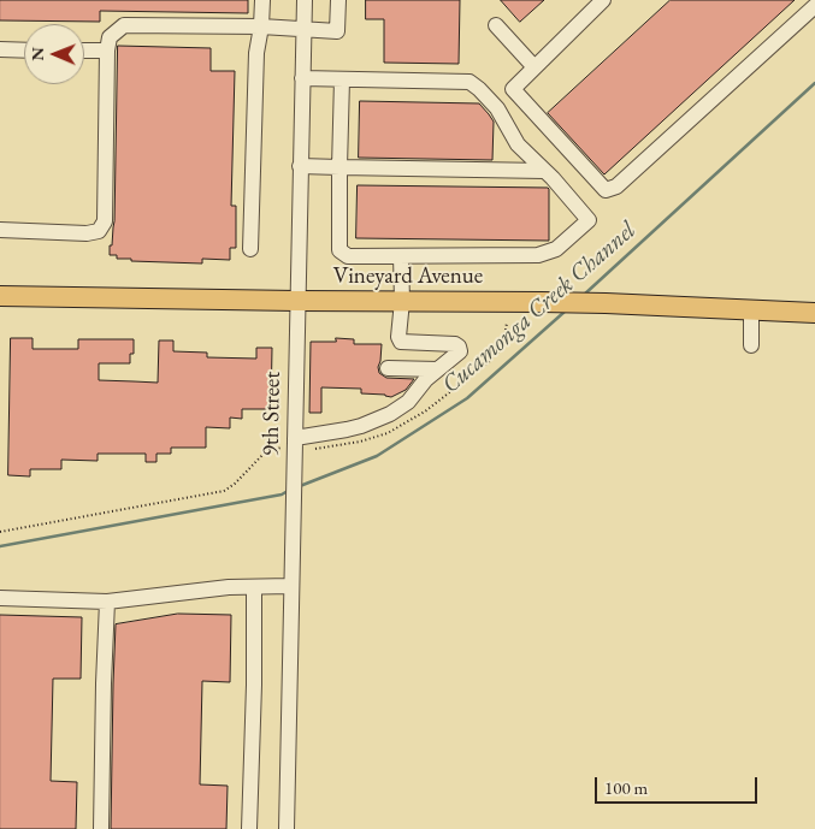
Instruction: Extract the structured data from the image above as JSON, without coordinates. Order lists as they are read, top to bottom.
{
  "streets": {
    "main road": ["Vineyard Avenue"],
    "street": ["9th Street"]
  },
  "crossings": [
    ["Vineyard Avenue", "9th Street"]
  ],
  "water": ["Cucamonga Creek Channel"],
  "scale_bar": "100 m",
  "north": "left"
}
